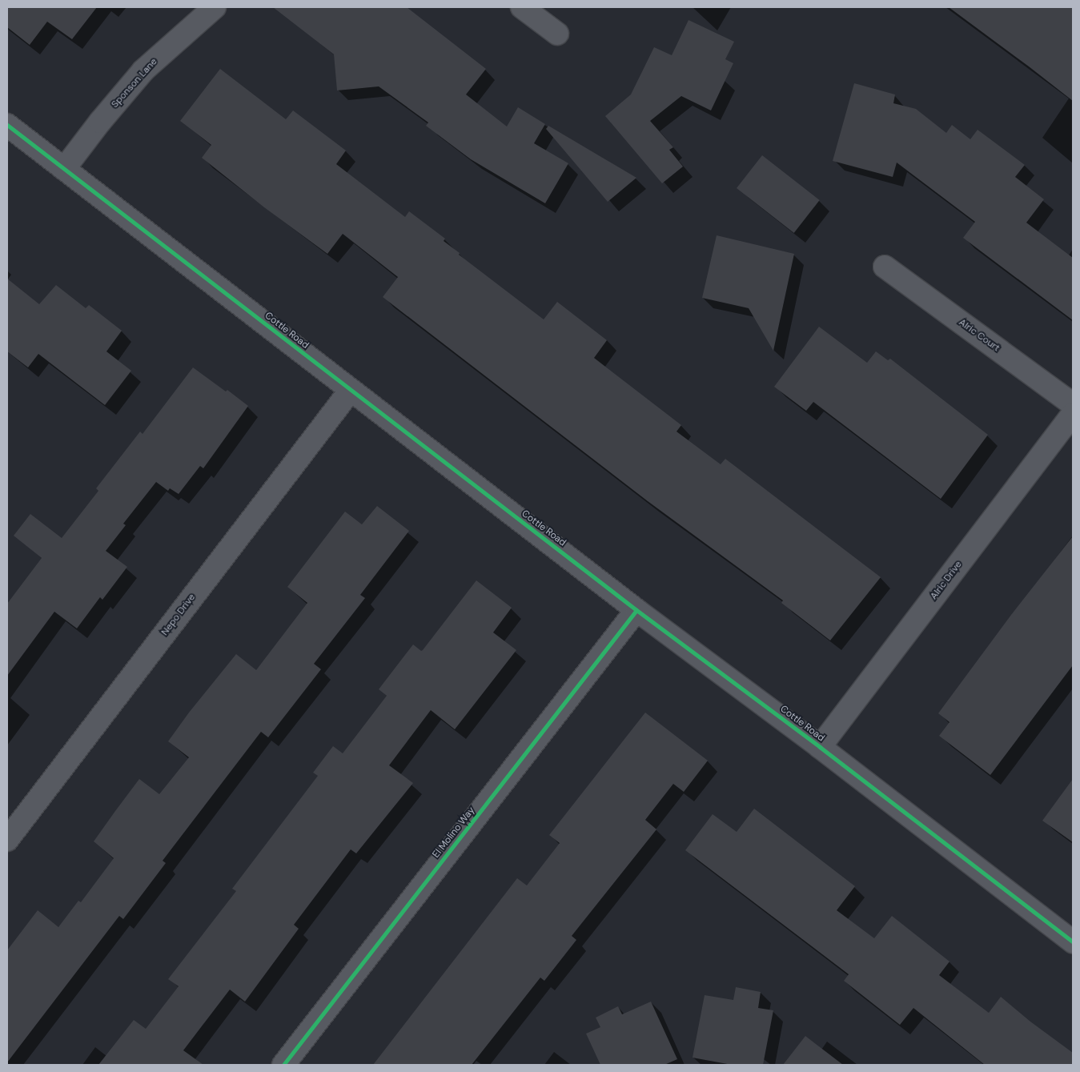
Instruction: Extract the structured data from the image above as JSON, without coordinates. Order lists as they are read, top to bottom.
{
  "streets": {
    "street": [
      "Sponson Lane",
      "Cottle Road",
      "Alric Court",
      "Alric Drive",
      "Nepo Drive",
      "El Molino Way"
    ]
  },
  "crossings": [
    ["Sponson Lane", "Cottle Road"],
    ["Cottle Road", "Alric Drive"],
    ["Cottle Road", "Nepo Drive"],
    ["Cottle Road", "El Molino Way"]
  ]
}
